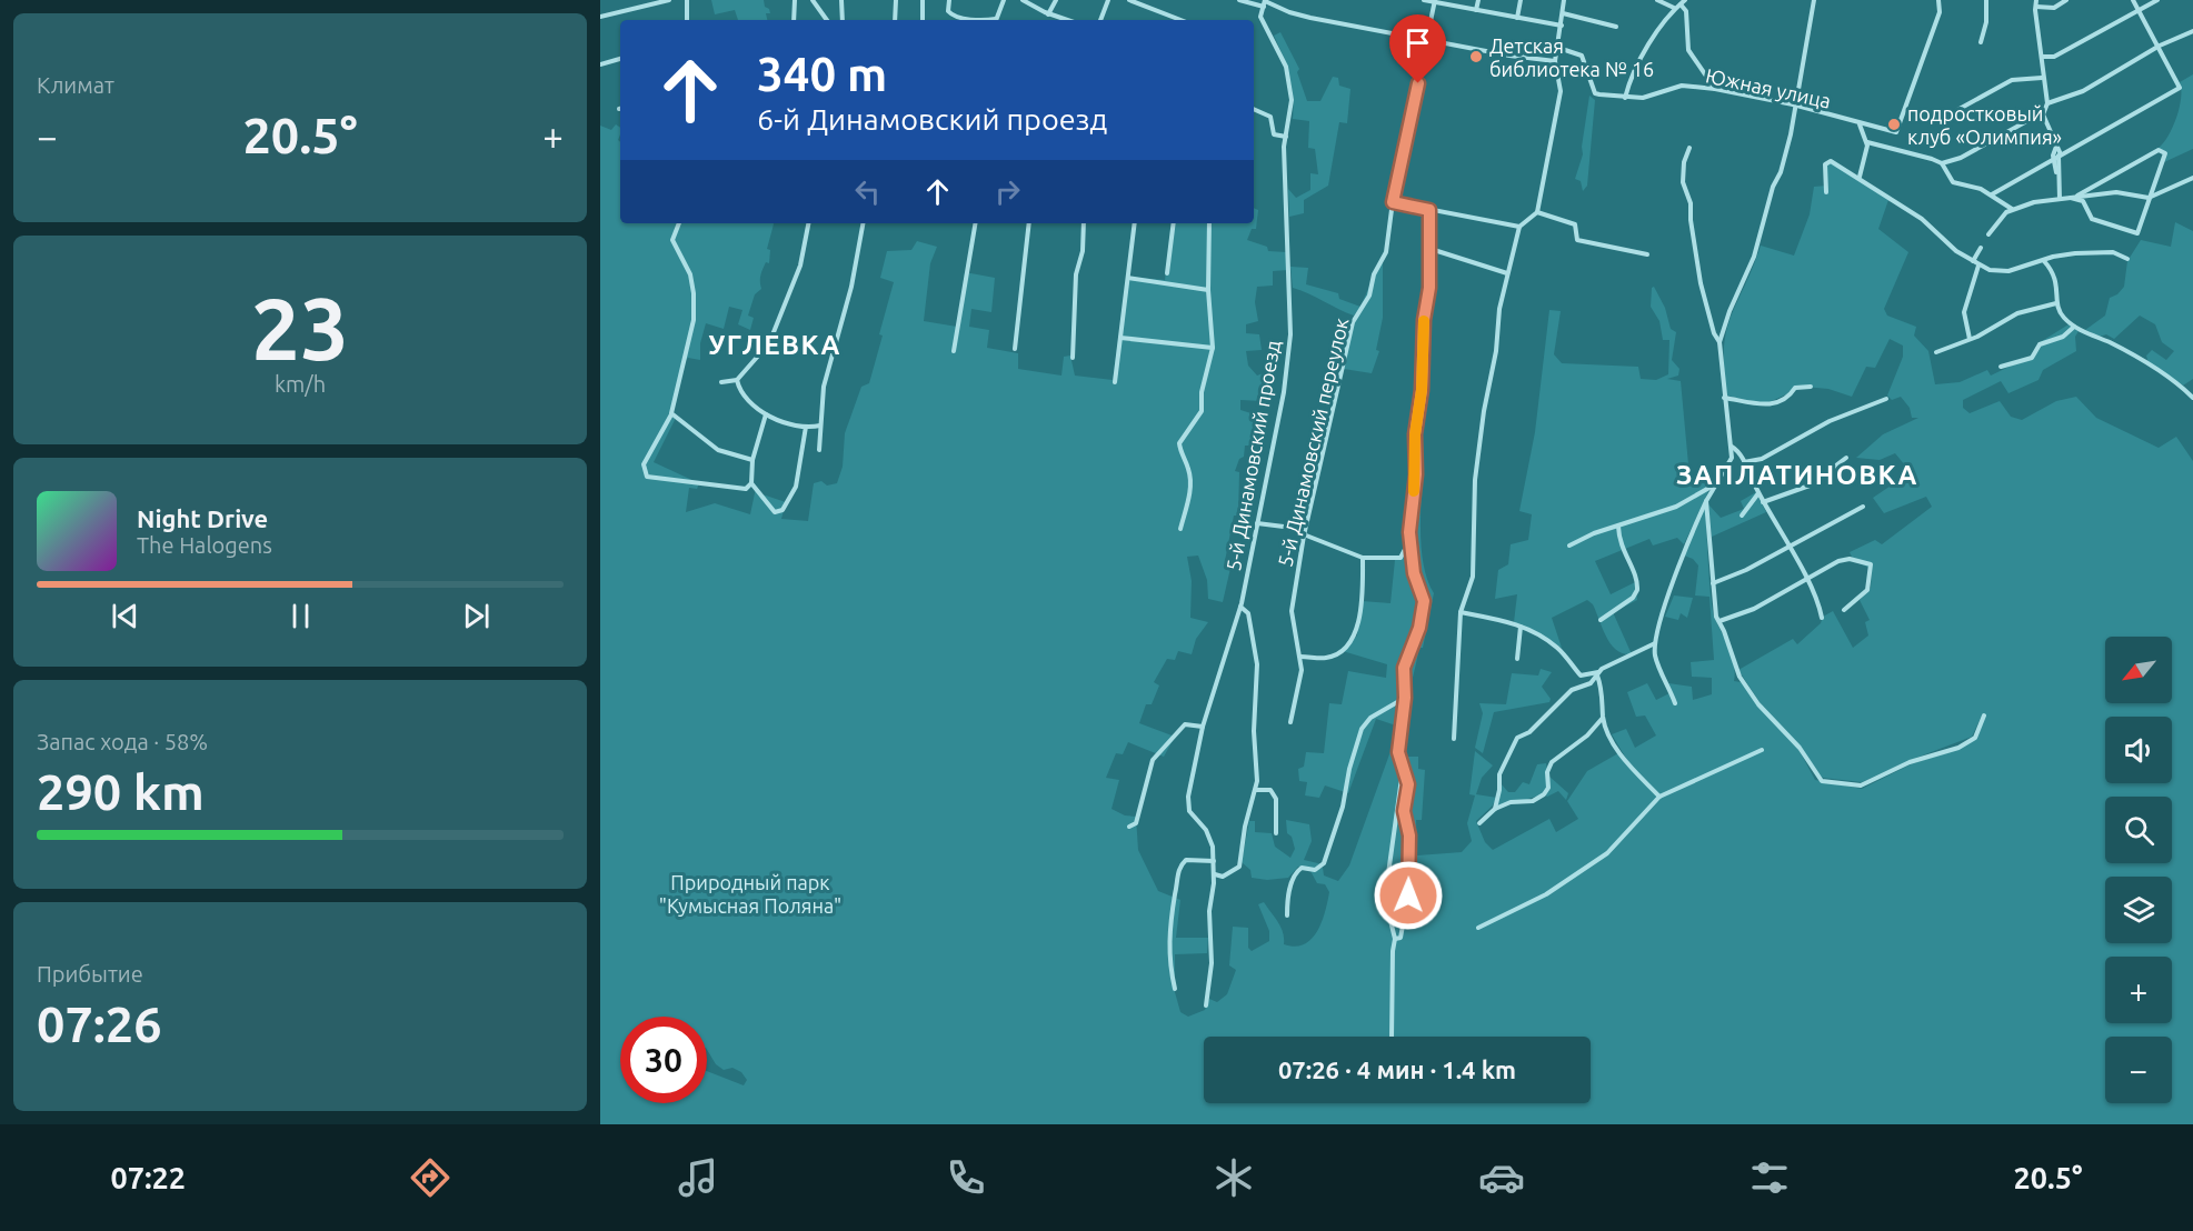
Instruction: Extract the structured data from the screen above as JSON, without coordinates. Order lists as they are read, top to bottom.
{
  "streets": {
    "street": ["Южная улица", "5-й Динамовский переулок", "5-й Динамовский проезд"]
  },
  "districts": ["УГЛЕВКА", "ЗАПЛАТИНОВКА"],
  "parks": ["Природный парк \"Кумысная Поляна\""],
  "places": ["Детская библиотека № 16", "подростковый клуб «Олимпия»"],
  "north": "bottom left",
  "page": {
    "tile": [
      "Климат",
      ["23", "km/h"],
      ["Запас хода · 58%", "290 km"],
      ["Прибытие", "07:26"]
    ],
    "turn": ["340 m", "6-й Динамовский проезд"],
    "heat": ["−", "20.5°", "+"],
    "song": ["Night Drive", "The Halogens"],
    "map_buttons": ["+", "−"],
    "limit": "30",
    "trip": "07:26 · 4 мин · 1.4 km",
    "tabs": ["07:22", "20.5°"]
  }
}
